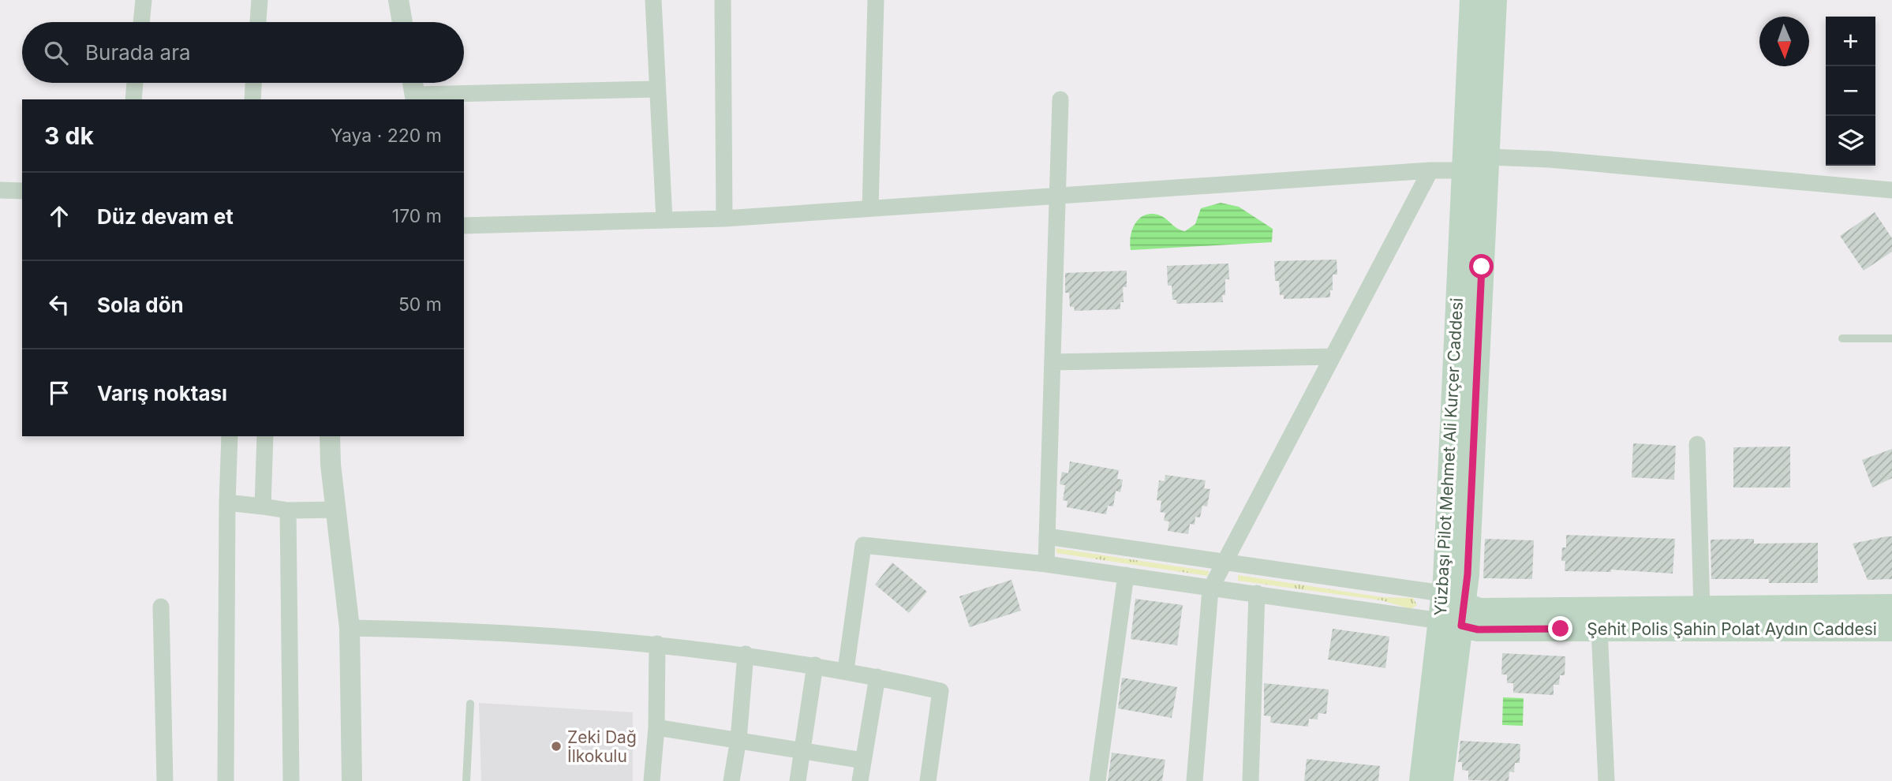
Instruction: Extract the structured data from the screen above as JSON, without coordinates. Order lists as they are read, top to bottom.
{
  "streets": {
    "main road": ["Yüzbaşı Pilot Mehmet Ali Kurçer Caddesi", "Şehit Polis Şahin Polat Aydın Caddesi"]
  },
  "crossings": [
    ["Yüzbaşı Pilot Mehmet Ali Kurçer Caddesi", "Şehit Polis Şahin Polat Aydın Caddesi"]
  ],
  "places": ["Zeki Dağ İlkokulu"],
  "north": "bottom",
  "page": {
    "map_buttons": ["+", "−"],
    "search": "Burada ara",
    "heading": ["3 dk", "Yaya · 220 m"],
    "list": [
      ["Düz devam et", "170 m"],
      ["Sola dön", "50 m"],
      "Varış noktası"
    ]
  }
}
